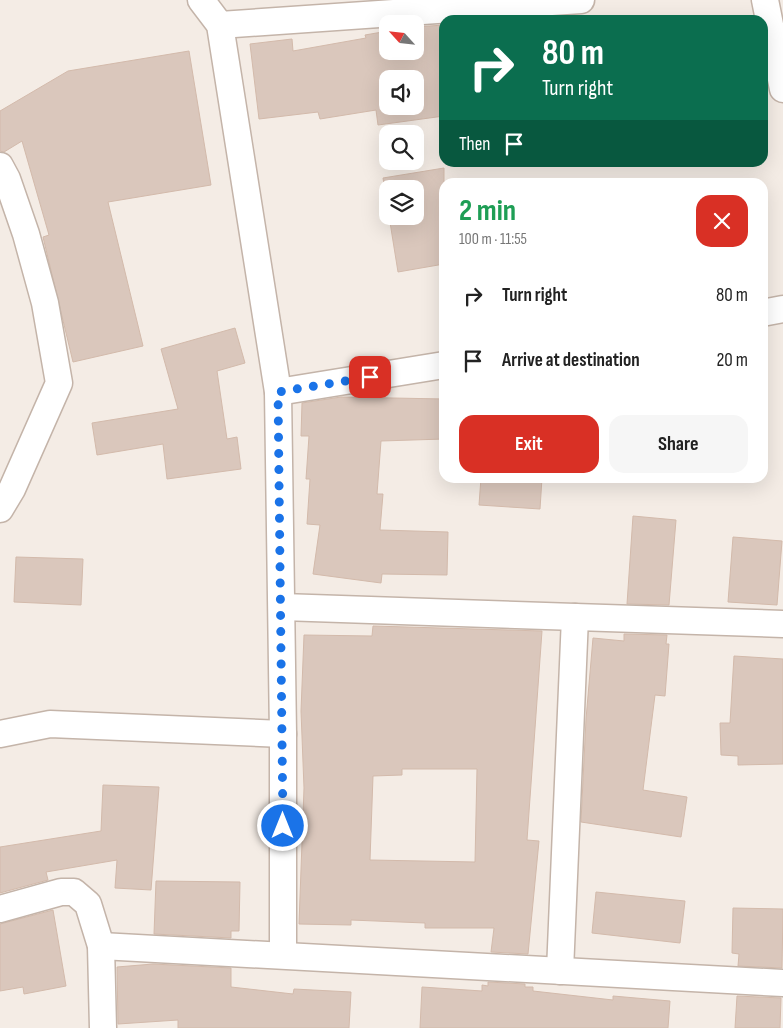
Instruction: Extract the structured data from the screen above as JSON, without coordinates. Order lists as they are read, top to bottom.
{
  "north": "top left",
  "page": {
    "turn": ["80 m", "Turn right"],
    "then": "Then",
    "heading": ["2 min", "100 m · 11:55"],
    "list": [
      {
        "name": "Turn right",
        "value": "80 m"
      },
      {
        "name": "Arrive at destination",
        "value": "20 m"
      }
    ],
    "buttons": ["Exit", "Share"]
  }
}
